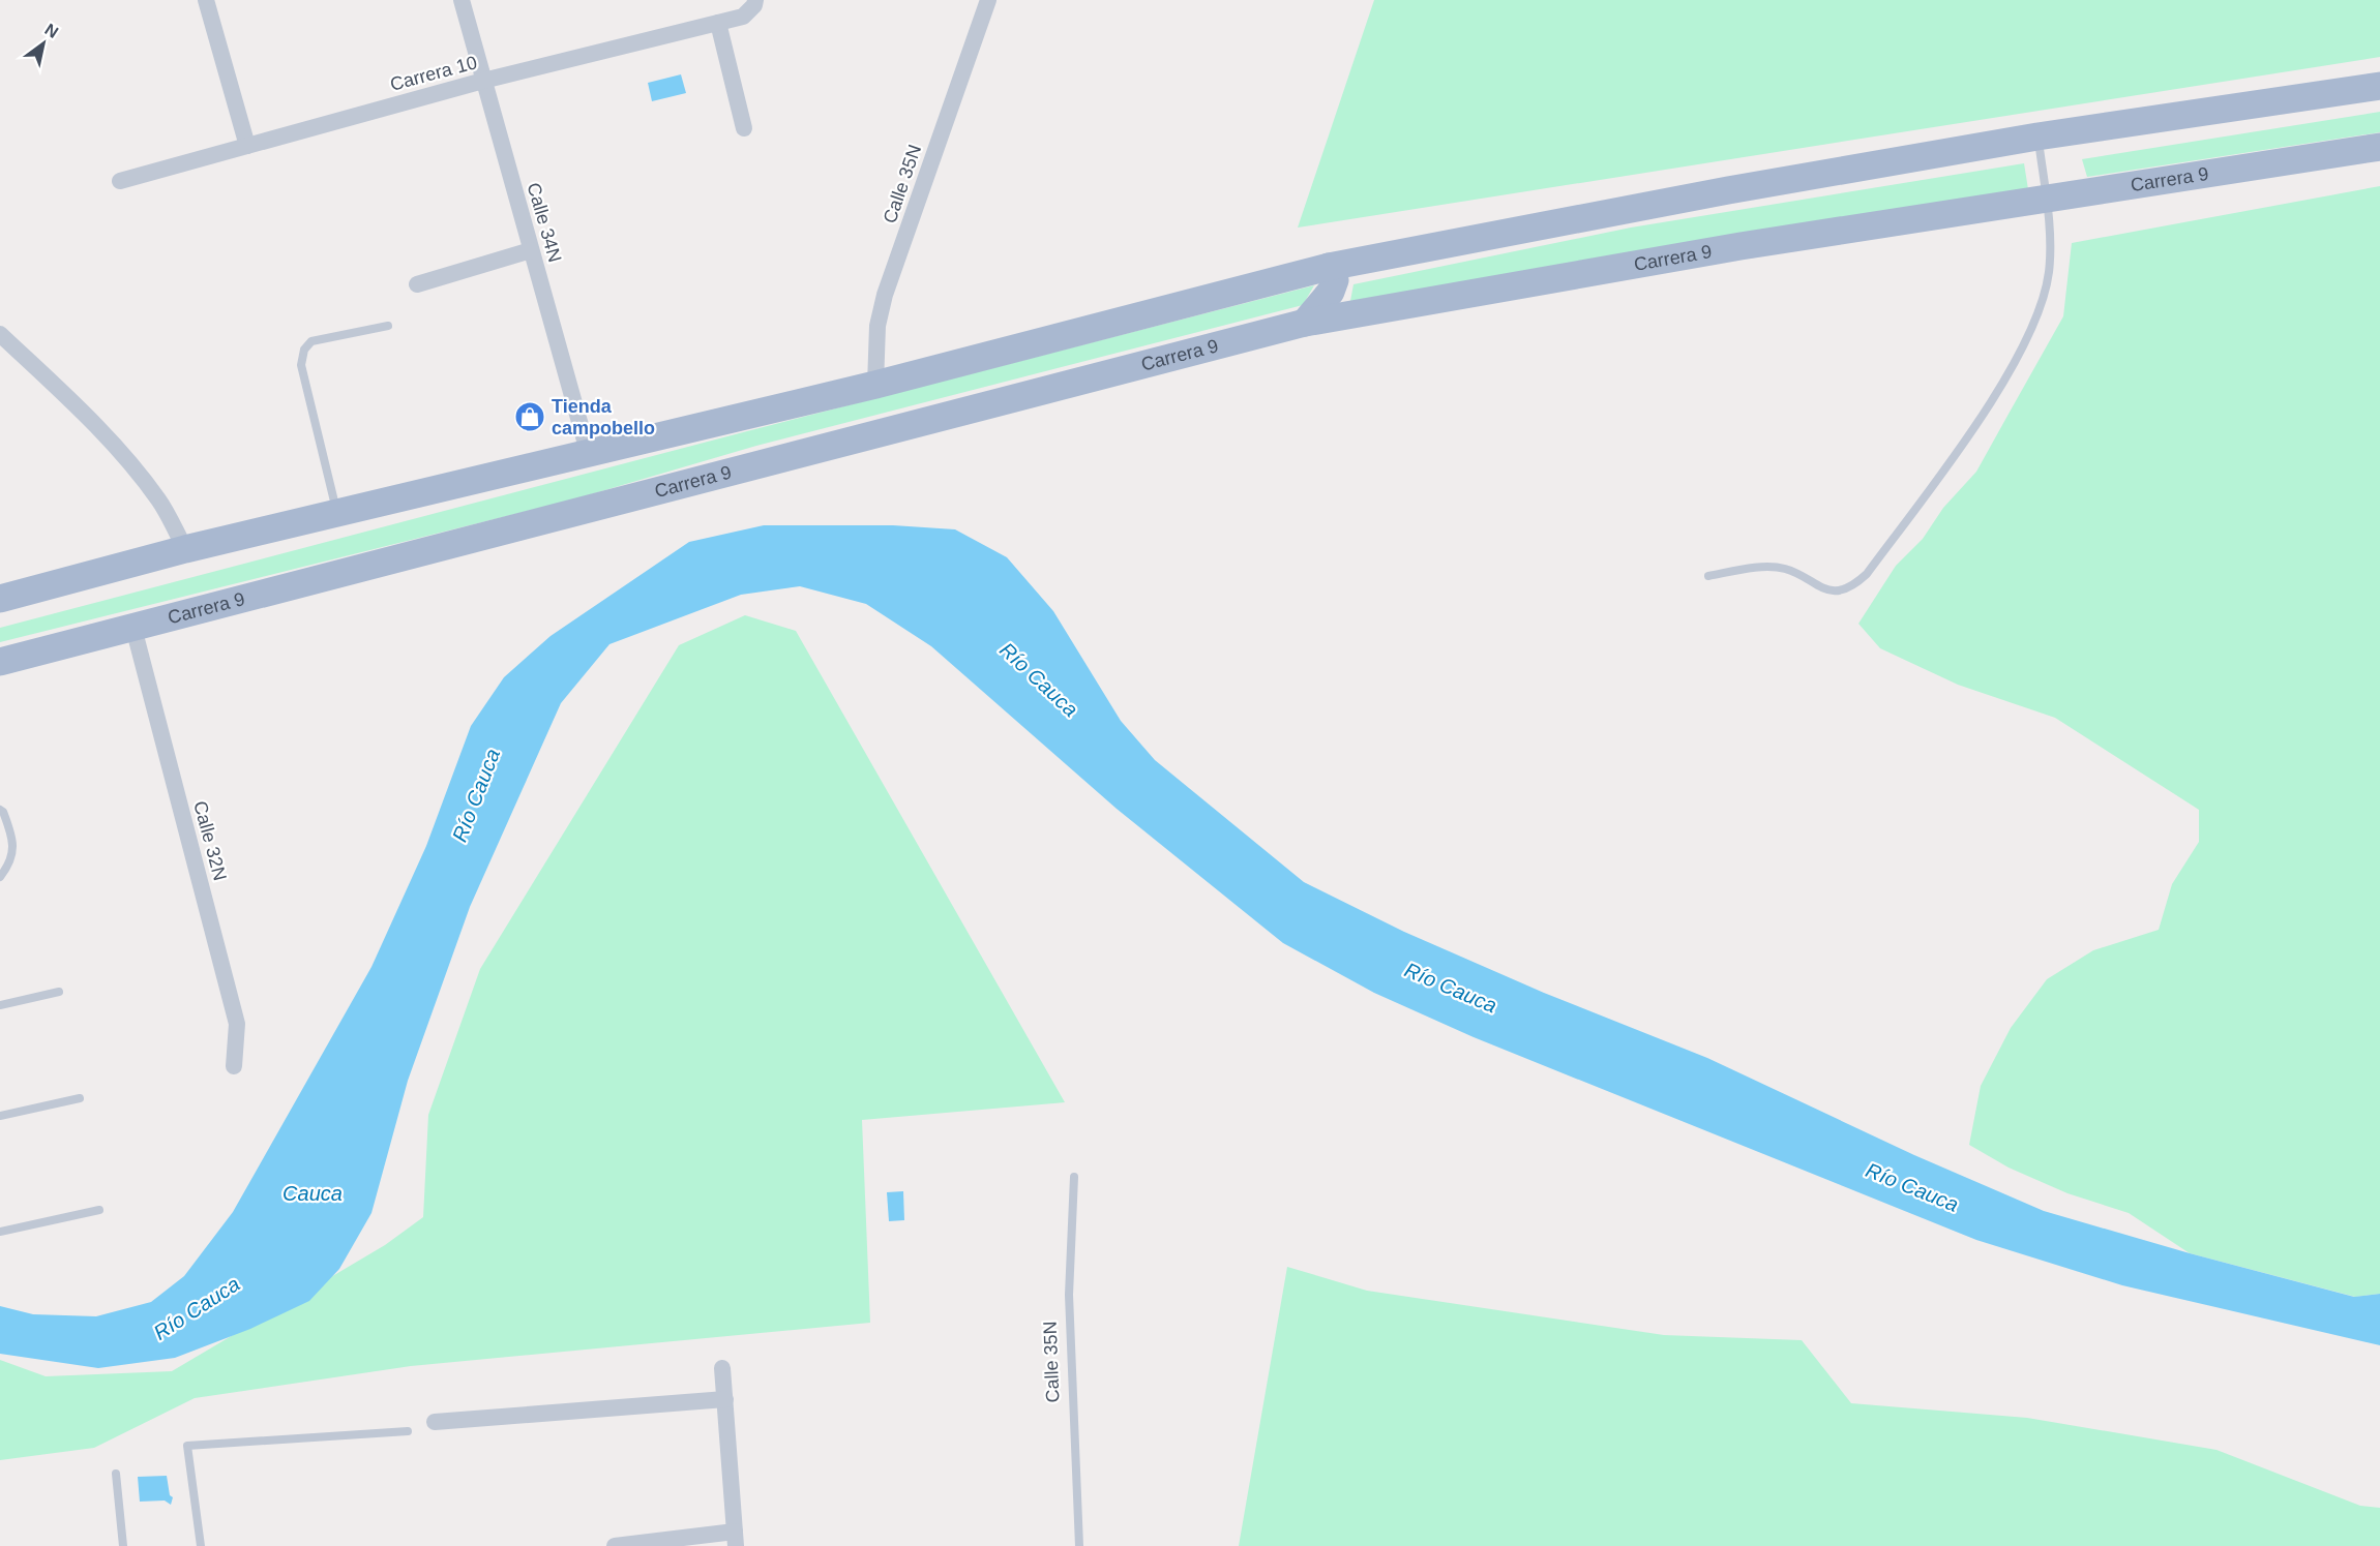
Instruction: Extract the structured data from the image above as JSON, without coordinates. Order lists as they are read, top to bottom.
{
  "streets": {
    "main road": ["Carrera 9"],
    "street": [
      "Carrera 10",
      "Calle 35N",
      "Calle 34N",
      "Calle 32N"
    ]
  },
  "crossings": [
    ["Carrera 10", "Calle 34N"],
    ["Carrera 9", "Calle 32N"]
  ],
  "water": ["Río Cauca", "Cauca"],
  "places": {
    "shop": ["Tienda campobello"]
  },
  "north": "top right"
}
